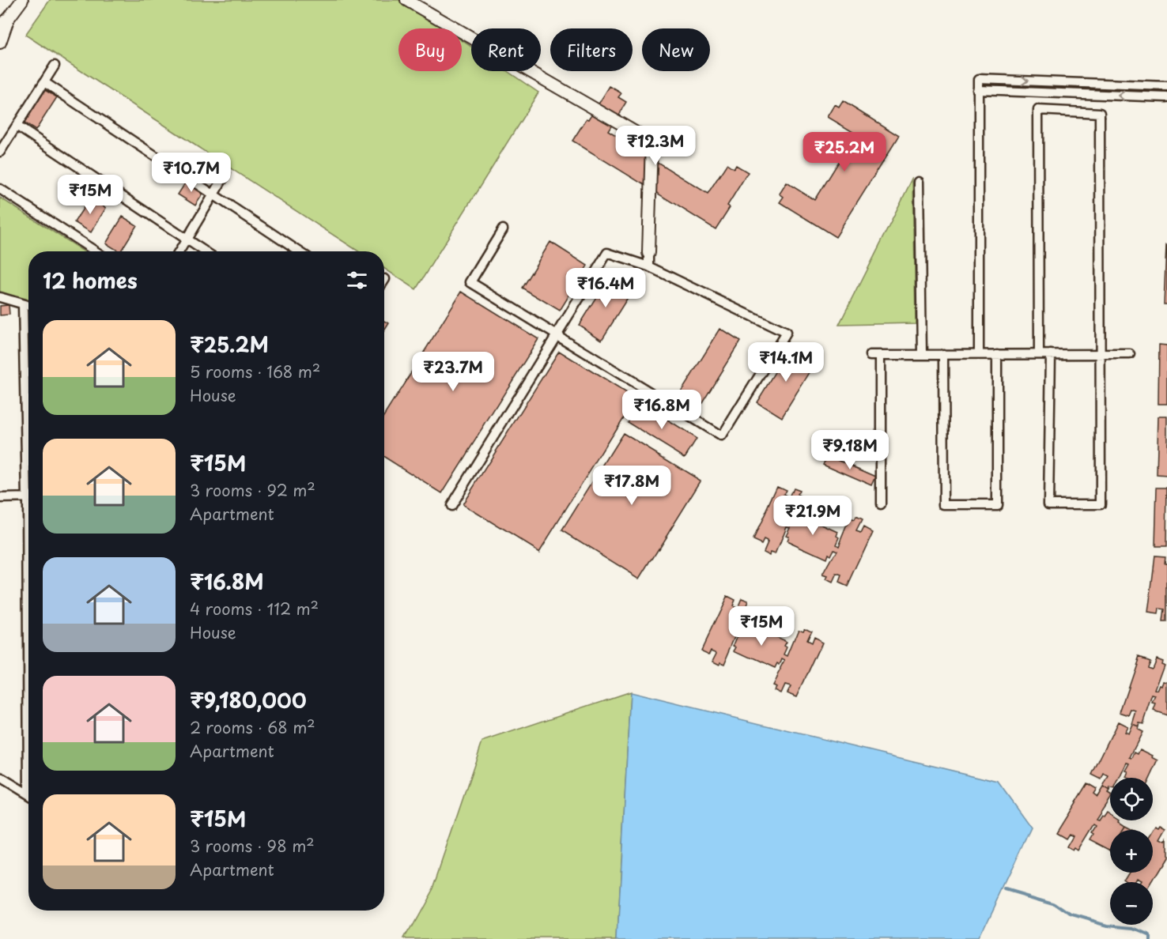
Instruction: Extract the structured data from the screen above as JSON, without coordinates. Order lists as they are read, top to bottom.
{
  "page": {
    "chip": [
      "Buy",
      "Rent",
      "Filters",
      "New"
    ],
    "price": [
      "₹12.3M",
      "₹25.2M",
      "₹10.7M",
      "₹15M",
      "₹16.4M",
      "₹14.1M",
      "₹23.7M",
      "₹16.8M",
      "₹9.18M",
      "₹17.8M",
      "₹21.9M",
      "₹15M"
    ],
    "heading": "12 homes",
    "list": [
      {
        "name": "₹25.2M",
        "note": "5 rooms · 168 m² · House"
      },
      {
        "name": "₹15M",
        "note": "3 rooms · 92 m² · Apartment"
      },
      {
        "name": "₹16.8M",
        "note": "4 rooms · 112 m² · House"
      },
      {
        "name": "₹9,180,000",
        "note": "2 rooms · 68 m² · Apartment"
      },
      {
        "name": "₹15M",
        "note": "3 rooms · 98 m² · Apartment"
      }
    ],
    "map_buttons": ["+", "−"]
  }
}
